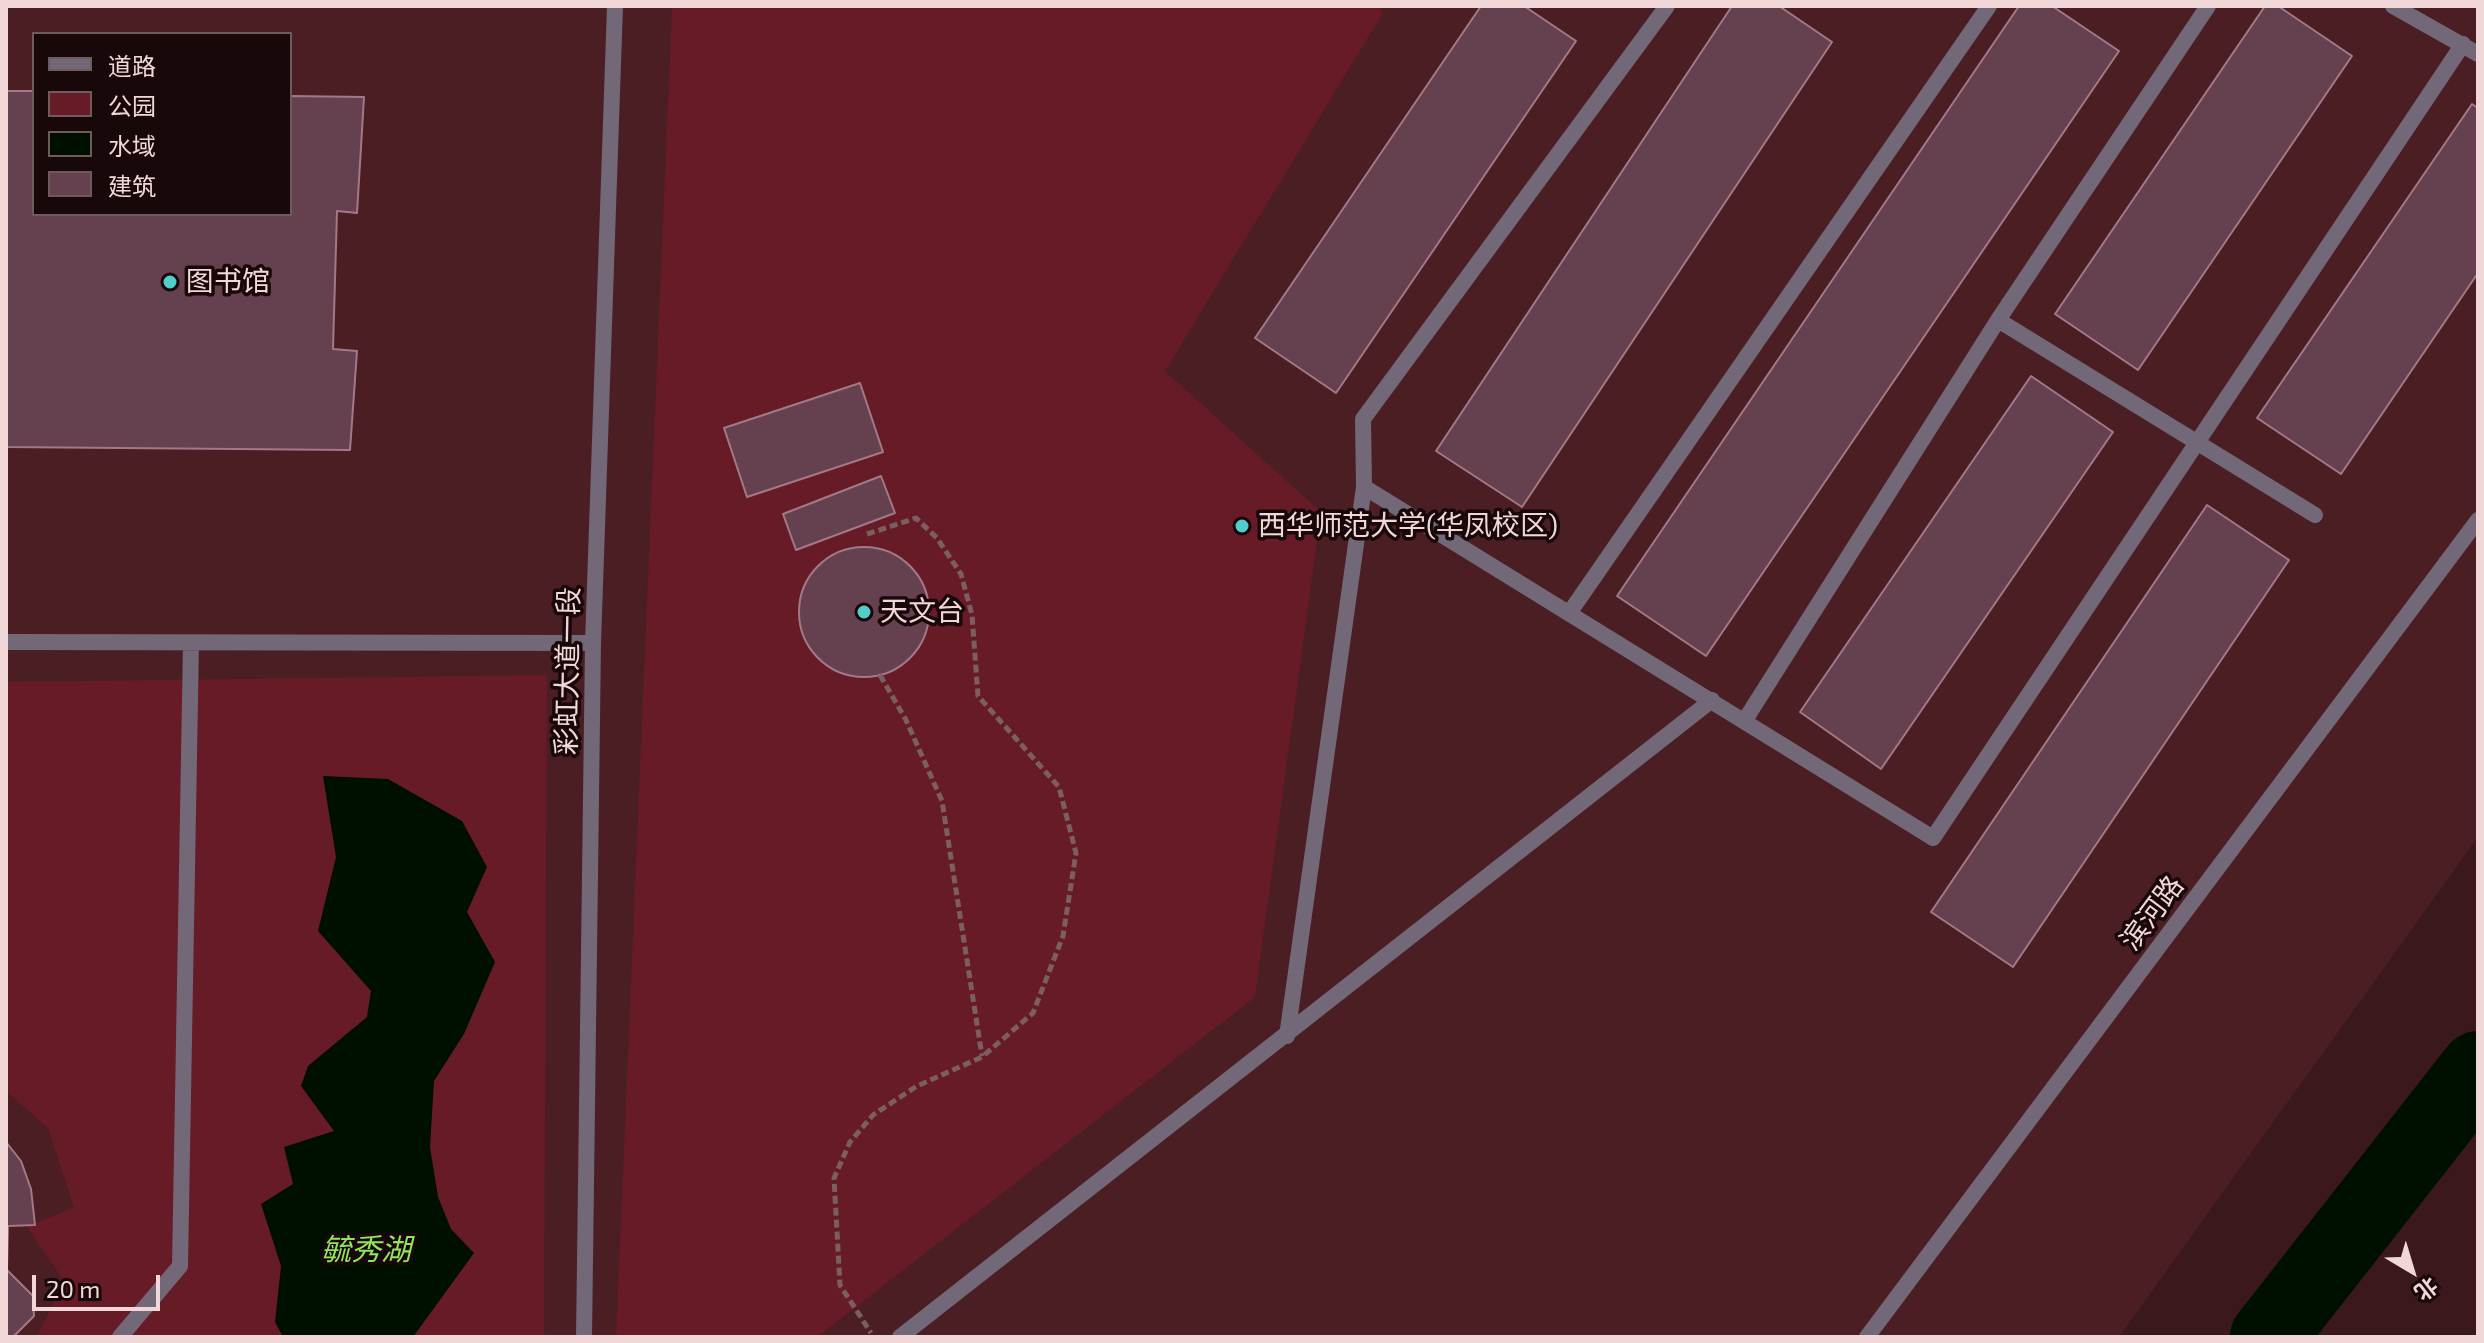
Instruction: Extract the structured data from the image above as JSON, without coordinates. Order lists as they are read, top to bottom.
{
  "streets": {
    "street": ["彩虹大道一段", "滨河路"]
  },
  "water": ["毓秀湖"],
  "places": ["图书馆", "西华师范大学(华凤校区)", "天文台"],
  "legend": [
    "道路",
    "公园",
    "水域",
    "建筑"
  ],
  "scale_bar": "20 m",
  "north": "bottom right"
}
